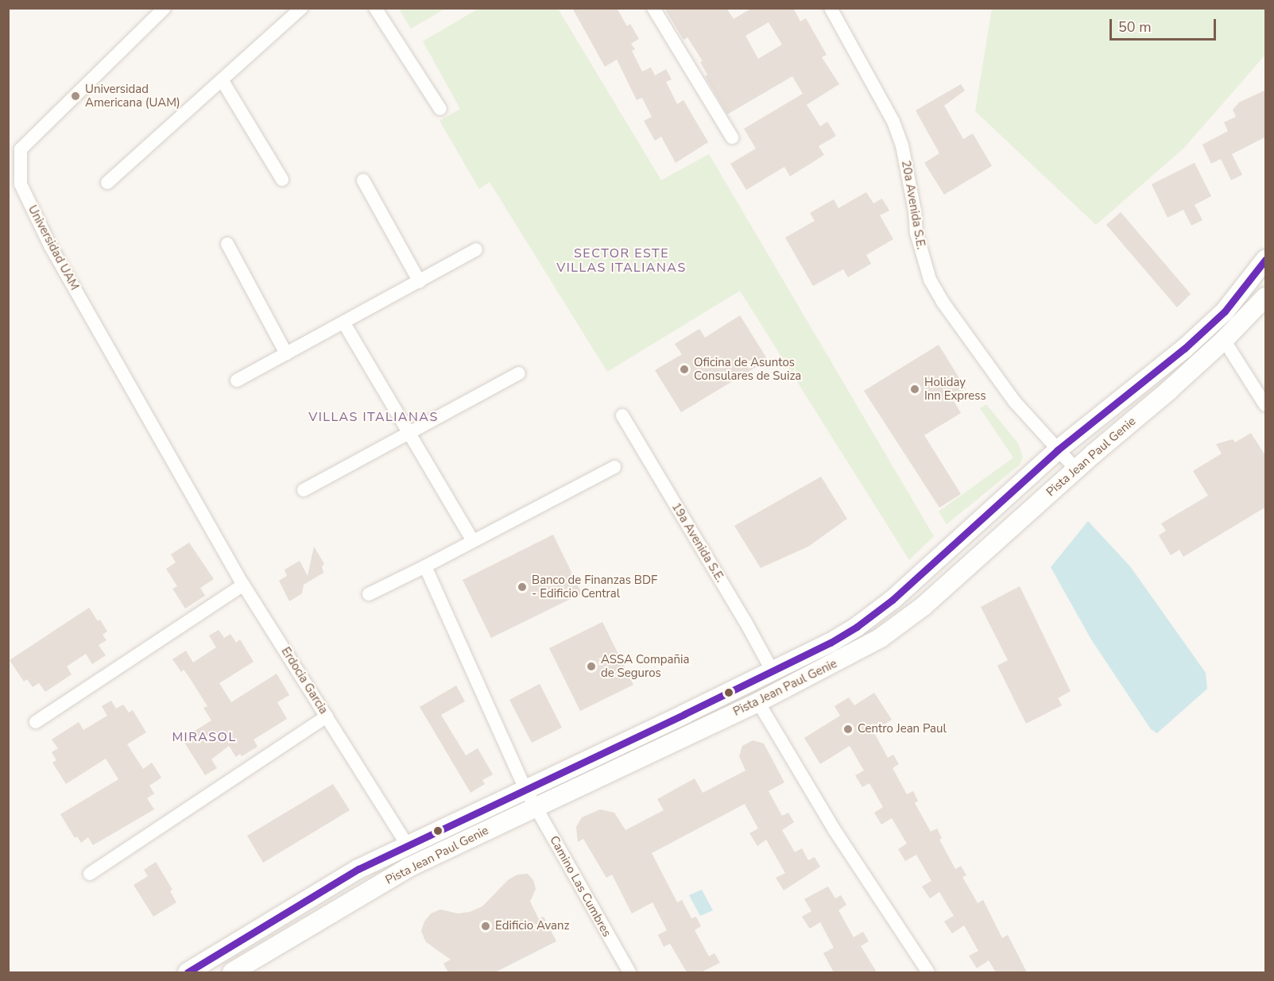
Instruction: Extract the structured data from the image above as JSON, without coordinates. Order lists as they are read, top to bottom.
{
  "streets": {
    "main road": ["Pista Jean Paul Genie"],
    "street": [
      "20a Avenida S.E.",
      "Universidad UAM",
      "19a Avenida S.E.",
      "Erdocia Garcia",
      "Camino Las Cumbres"
    ]
  },
  "crossings": [
    ["20a Avenida S.E.", "Pista Jean Paul Genie"],
    ["Universidad UAM", "Erdocia Garcia"],
    ["Pista Jean Paul Genie", "19a Avenida S.E."],
    ["Pista Jean Paul Genie", "Erdocia Garcia"],
    ["Pista Jean Paul Genie", "Camino Las Cumbres"]
  ],
  "districts": ["SECTOR ESTE VILLAS ITALIANAS", "VILLAS ITALIANAS", "MIRASOL"],
  "places": [
    "Universidad Americana (UAM)",
    "Oficina de Asuntos Consulares de Suiza",
    "Holiday Inn Express",
    "Banco de Finanzas BDF - Edificio Central",
    "ASSA Compañia de Seguros",
    "Centro Jean Paul",
    "Edificio Avanz"
  ],
  "scale_bar": "50 m"
}
